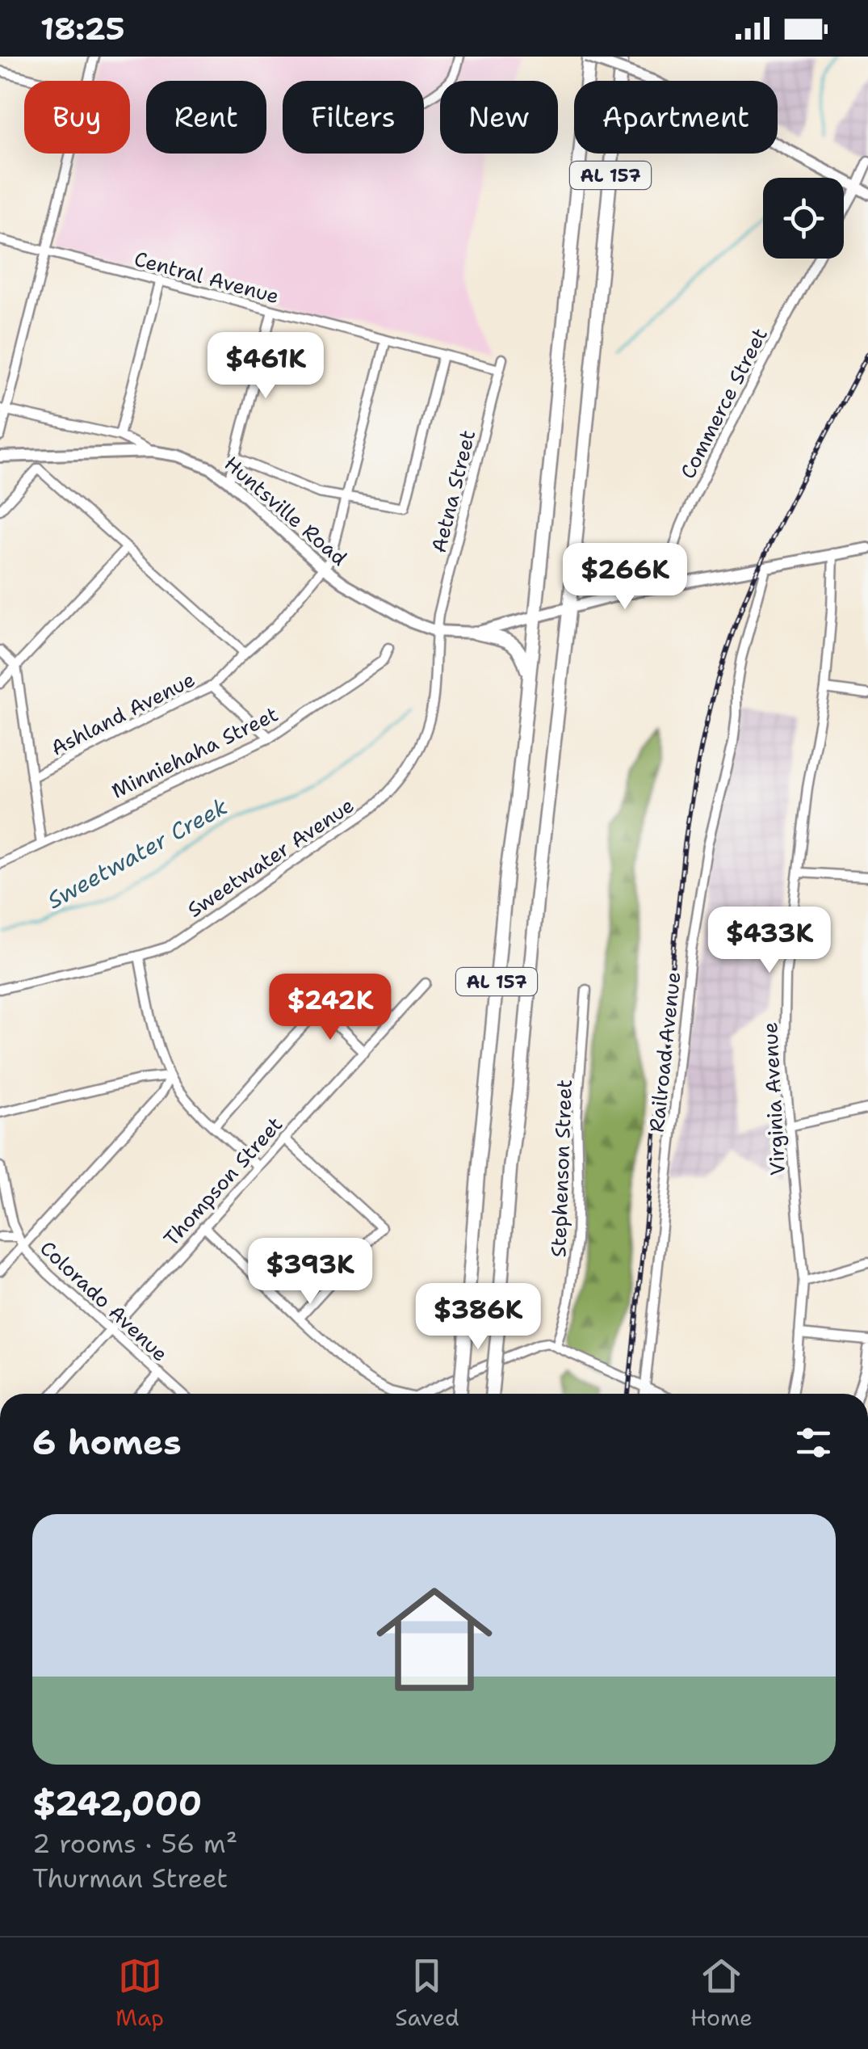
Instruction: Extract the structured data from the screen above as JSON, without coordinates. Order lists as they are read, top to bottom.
{
  "streets": {
    "highway": ["AL 157"],
    "main road": ["Huntsville Road"],
    "street": [
      "Central Avenue",
      "Commerce Street",
      "Aetna Street",
      "Ashland Avenue",
      "Minniehaha Street",
      "Sweetwater Avenue",
      "Railroad Avenue",
      "Virginia Avenue",
      "Stephenson Street",
      "Thompson Street",
      "Colorado Avenue"
    ]
  },
  "crossings": [
    ["AL 157", "Huntsville Road"],
    ["Central Avenue", "Aetna Street"],
    ["Commerce Street", "Huntsville Road"],
    ["Aetna Street", "Huntsville Road"],
    ["Aetna Street", "Sweetwater Avenue"],
    ["Huntsville Road", "Ashland Avenue"],
    ["Huntsville Road", "Sweetwater Avenue"],
    ["Huntsville Road", "Railroad Avenue"],
    ["Huntsville Road", "Virginia Avenue"],
    ["Thompson Street", "Colorado Avenue"]
  ],
  "water": ["Sweetwater Creek"],
  "page": {
    "status": "18:25",
    "chip": [
      "Buy",
      "Rent",
      "Filters",
      "New",
      "Apartment"
    ],
    "price": [
      "$461K",
      "$266K",
      "$433K",
      "$242K",
      "$393K",
      "$386K"
    ],
    "heading": "6 homes",
    "list": [
      {
        "name": "$242,000",
        "note": "2 rooms · 56 m² · Thurman Street"
      }
    ],
    "tabs": ["Map", "Saved", "Home"]
  }
}
